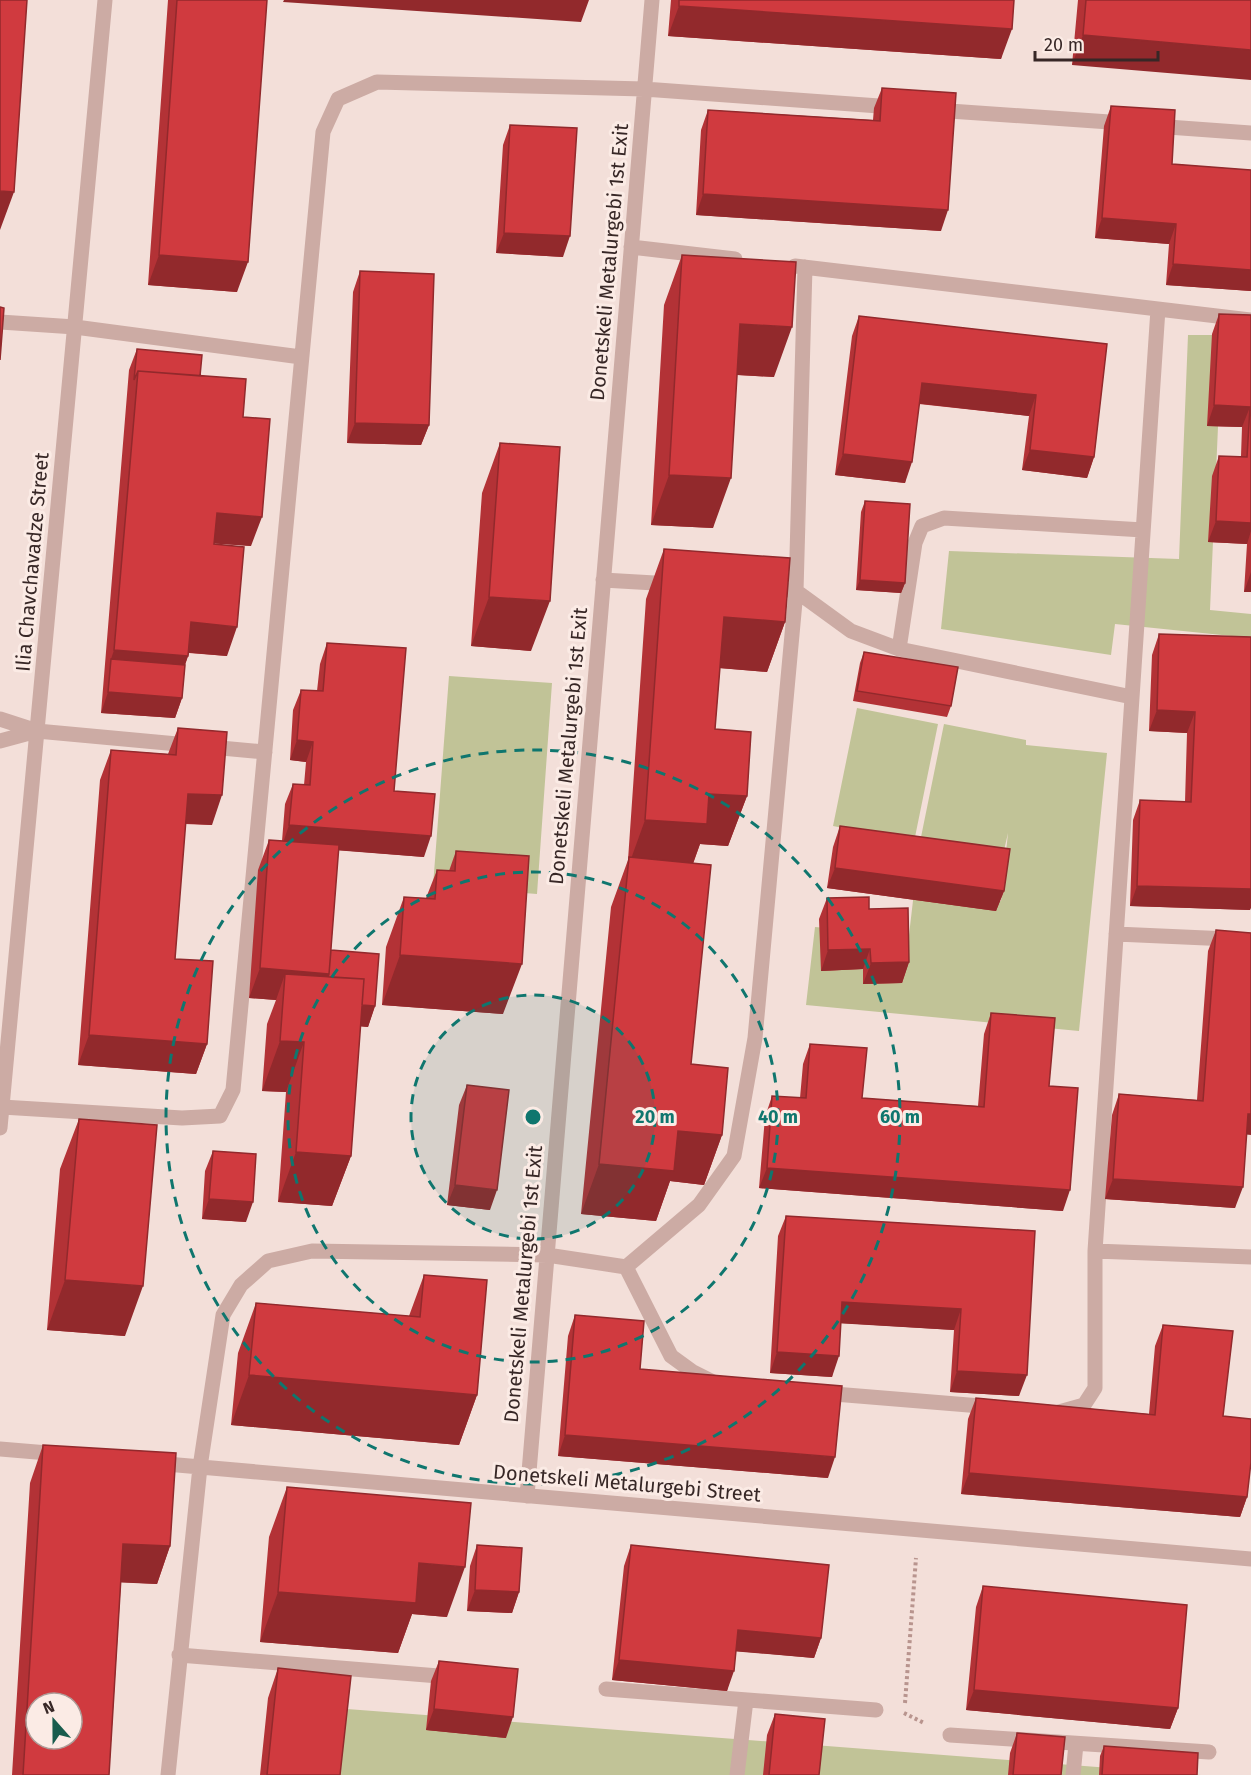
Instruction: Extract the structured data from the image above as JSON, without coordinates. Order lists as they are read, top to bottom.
{
  "streets": {
    "street": ["Donetskeli Metalurgebi 1st Exit", "Ilia Chavchavadze Street", "Donetskeli Metalurgebi Street"]
  },
  "crossings": [
    ["Donetskeli Metalurgebi 1st Exit", "Donetskeli Metalurgebi Street"]
  ],
  "scale_bar": "20 m",
  "north": "top",
  "rings": ["20 m", "40 m", "60 m"]
}
